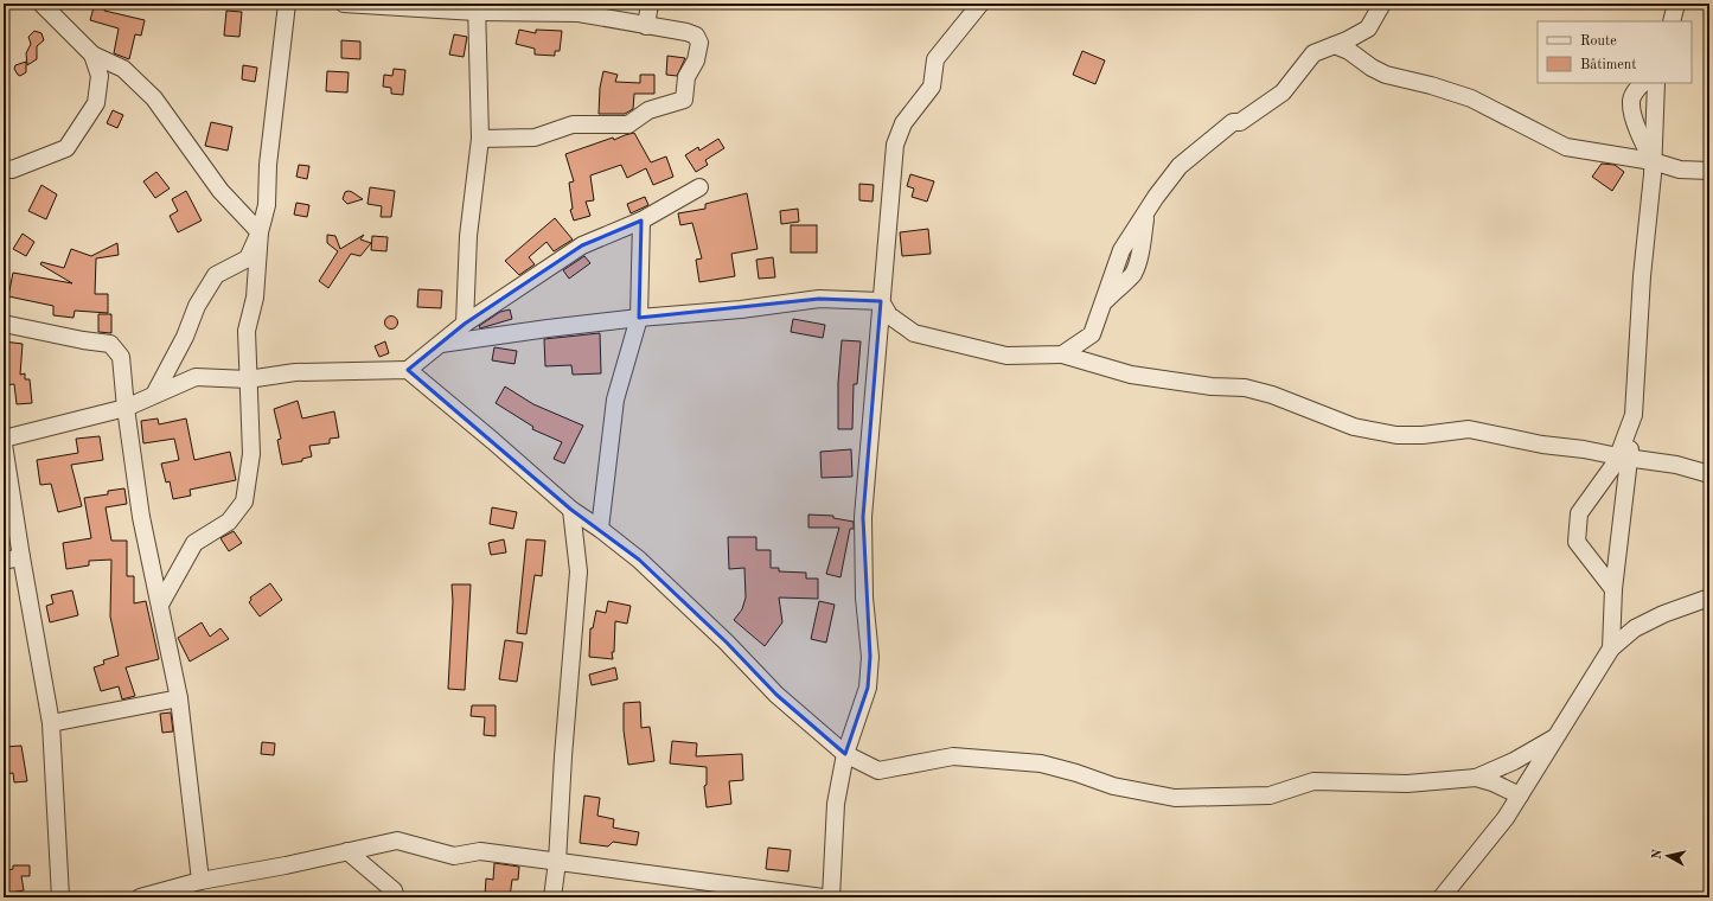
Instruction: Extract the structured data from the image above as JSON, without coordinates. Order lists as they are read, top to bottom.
{
  "legend": ["Route", "Bâtiment"],
  "north": "left"
}
